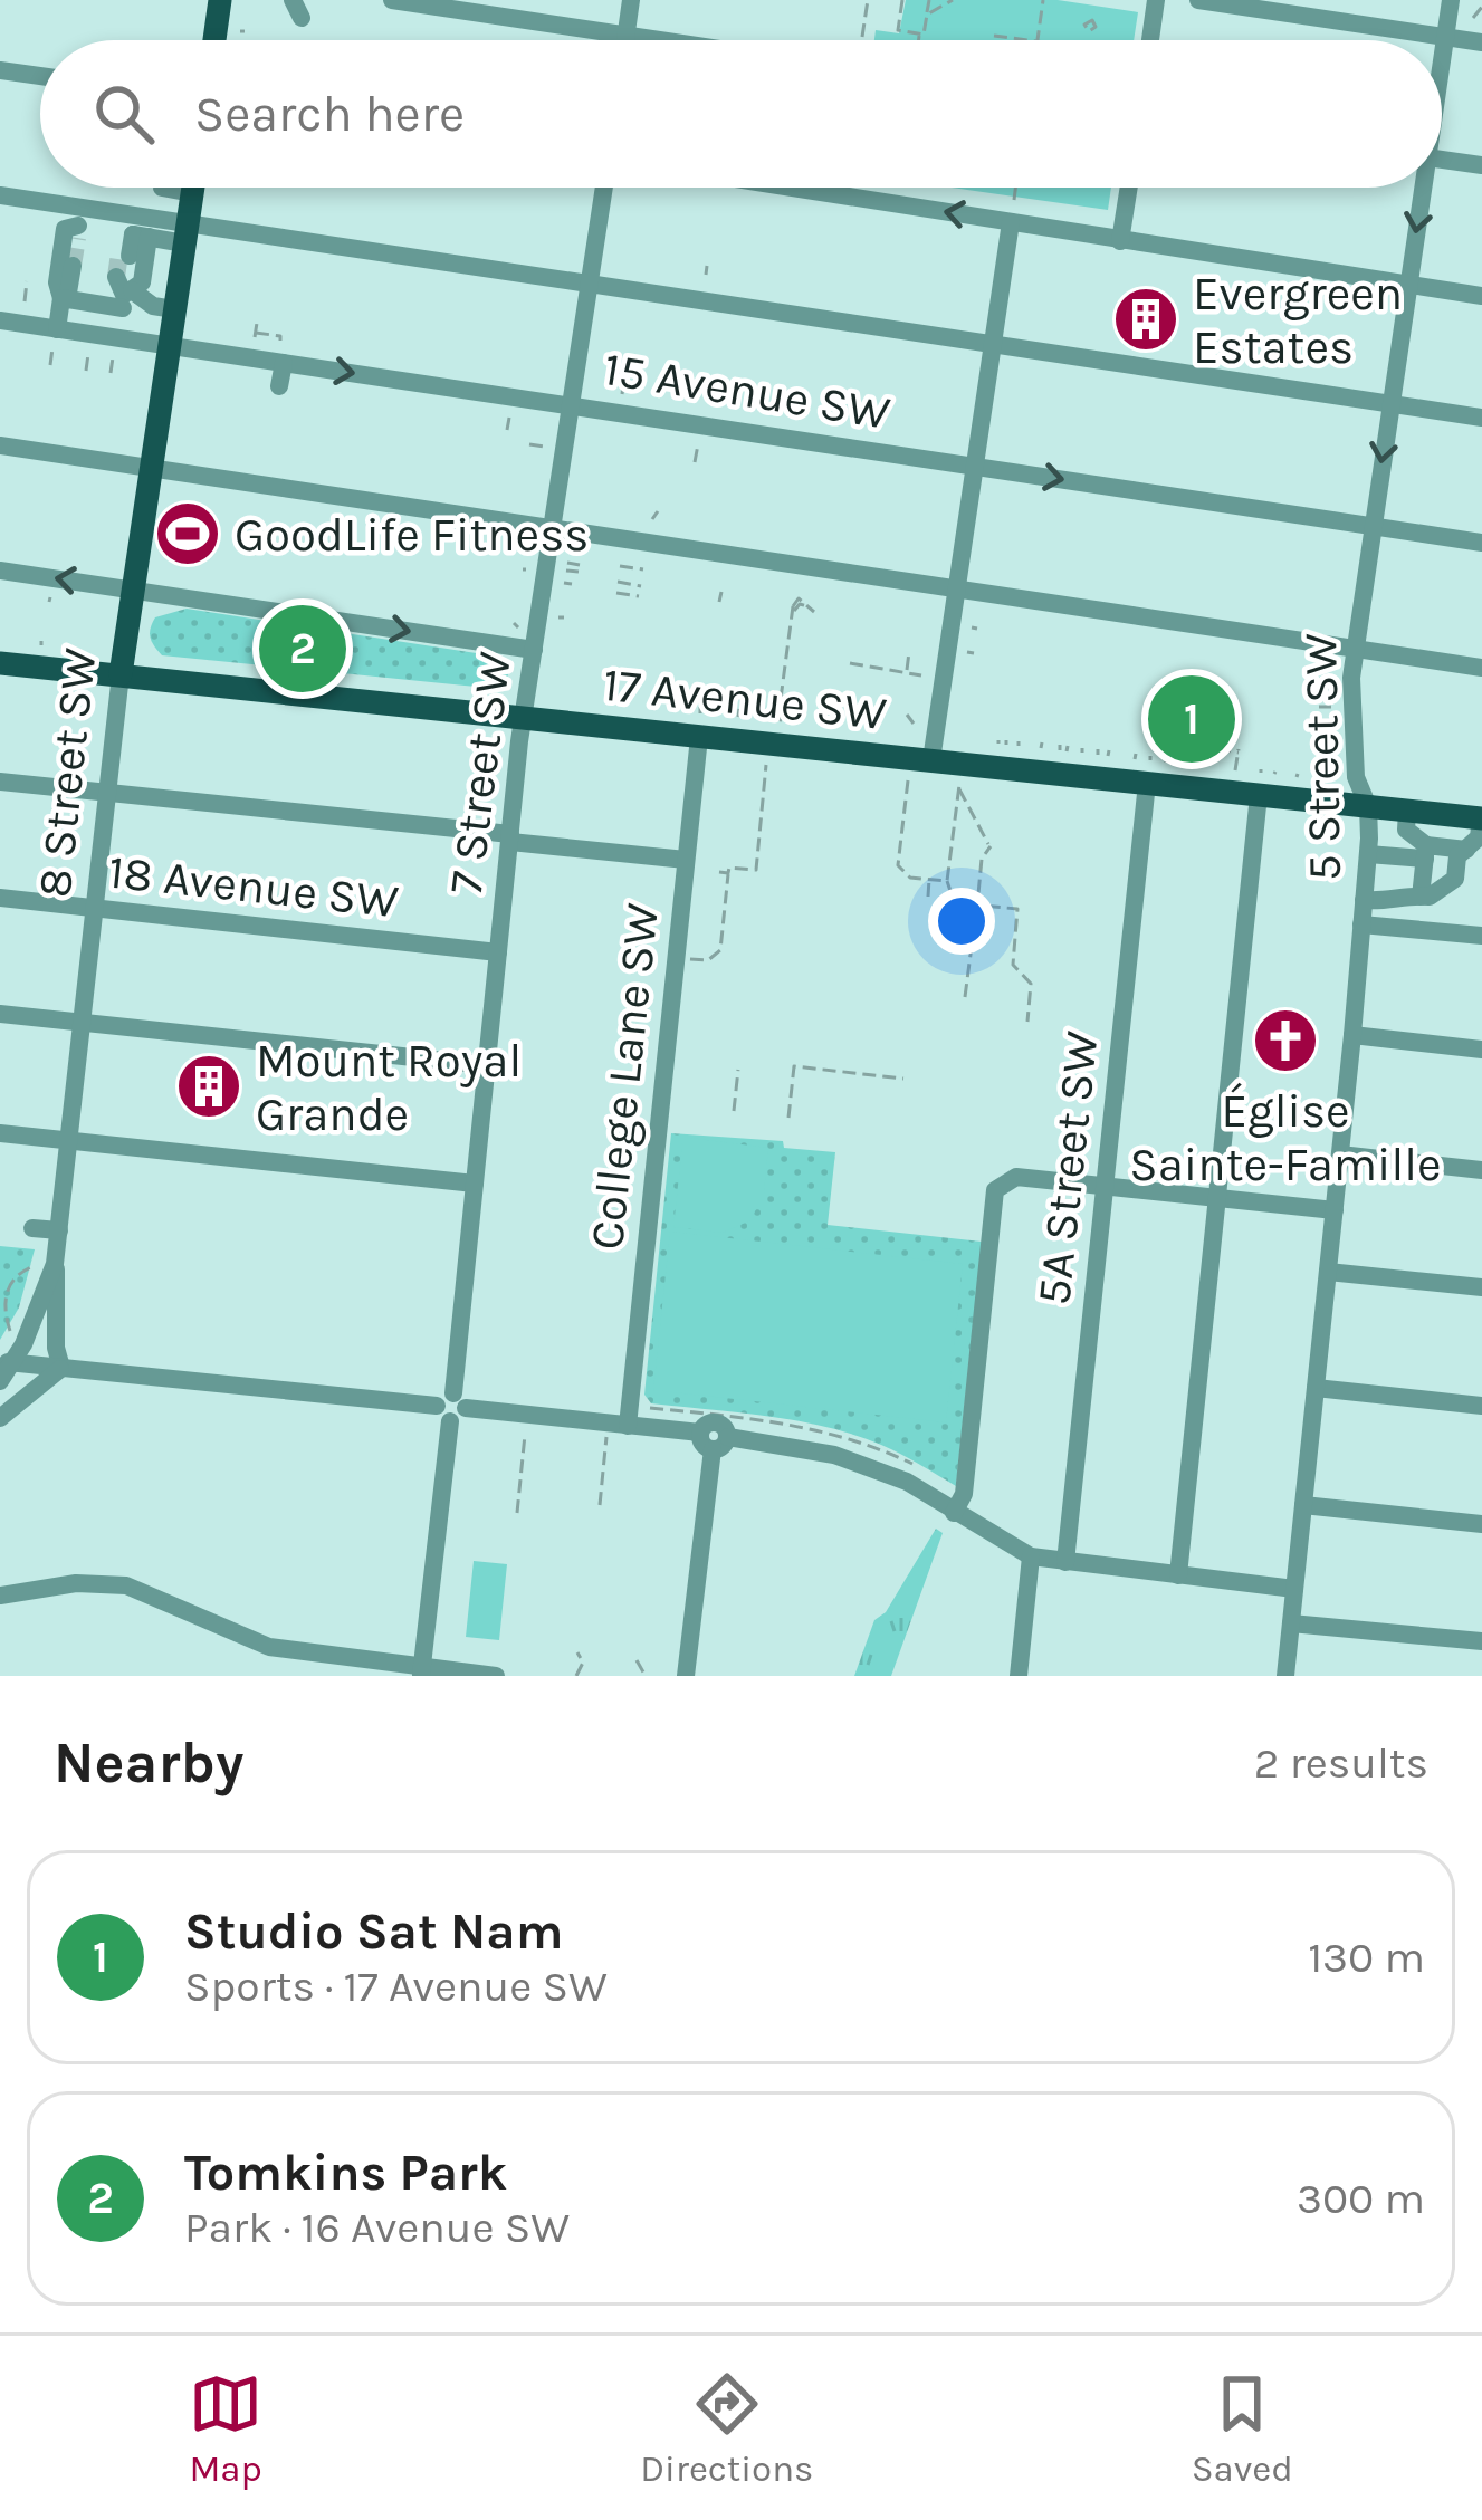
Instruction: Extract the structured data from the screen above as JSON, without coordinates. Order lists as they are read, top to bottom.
{
  "streets": {
    "main road": ["17 Avenue SW", "8 Street SW"],
    "street": [
      "15 Avenue SW",
      "5 Street SW",
      "7 Street SW",
      "18 Avenue SW",
      "College Lane SW",
      "5A Street SW"
    ]
  },
  "crossings": [
    ["15 Avenue SW", "5 Street SW"],
    ["15 Avenue SW", "8 Street SW"],
    ["15 Avenue SW", "7 Street SW"],
    ["17 Avenue SW", "5 Street SW"],
    ["17 Avenue SW", "8 Street SW"],
    ["17 Avenue SW", "7 Street SW"],
    ["17 Avenue SW", "College Lane SW"],
    ["17 Avenue SW", "5A Street SW"],
    ["8 Street SW", "18 Avenue SW"],
    ["7 Street SW", "18 Avenue SW"]
  ],
  "places": {
    "building": ["Evergreen Estates", "Mount Royal Grande"],
    "sports": ["GoodLife Fitness"],
    "church": ["Église Sainte-Famille"]
  },
  "page": {
    "search": "Search here",
    "pins": ["2", "1"],
    "heading": ["Nearby", "2 results"],
    "list": [
      {
        "mark": "1",
        "name": "Studio Sat Nam",
        "note": "Sports · 17 Avenue SW",
        "value": "130 m"
      },
      {
        "mark": "2",
        "name": "Tomkins Park",
        "note": "Park · 16 Avenue SW",
        "value": "300 m"
      }
    ],
    "nav": ["Map", "Directions", "Saved"]
  }
}
